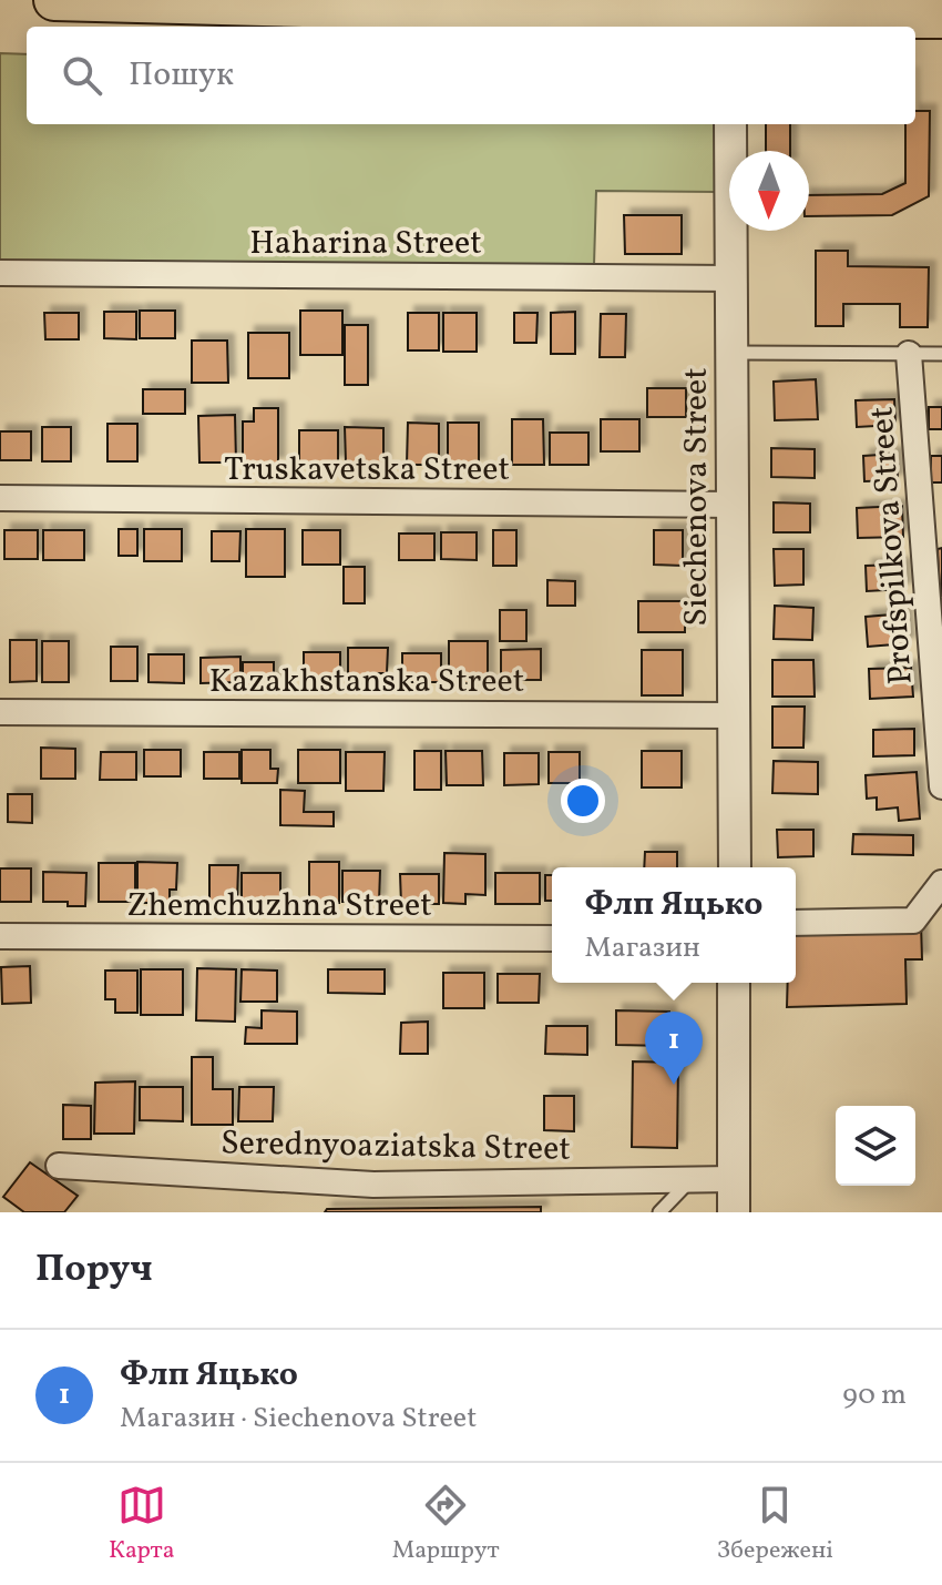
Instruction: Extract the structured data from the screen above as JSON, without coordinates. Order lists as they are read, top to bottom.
{
  "streets": {
    "street": [
      "Haharina Street",
      "Truskavetska Street",
      "Siechenova Street",
      "Profspilkova Street",
      "Kazakhstanska Street",
      "Zhemchuzhna Street",
      "Serednyoaziatska Street"
    ]
  },
  "crossings": [
    ["Haharina Street", "Siechenova Street"],
    ["Truskavetska Street", "Siechenova Street"],
    ["Siechenova Street", "Kazakhstanska Street"]
  ],
  "north": "bottom",
  "page": {
    "search": "Пошук",
    "popup": ["Флп Яцько", "Магазин"],
    "pins": "1",
    "heading": "Поруч",
    "list": [
      {
        "mark": "1",
        "name": "Флп Яцько",
        "note": "Магазин · Siechenova Street",
        "value": "90 m"
      }
    ],
    "nav": ["Карта", "Маршрут", "Збережені"]
  }
}
